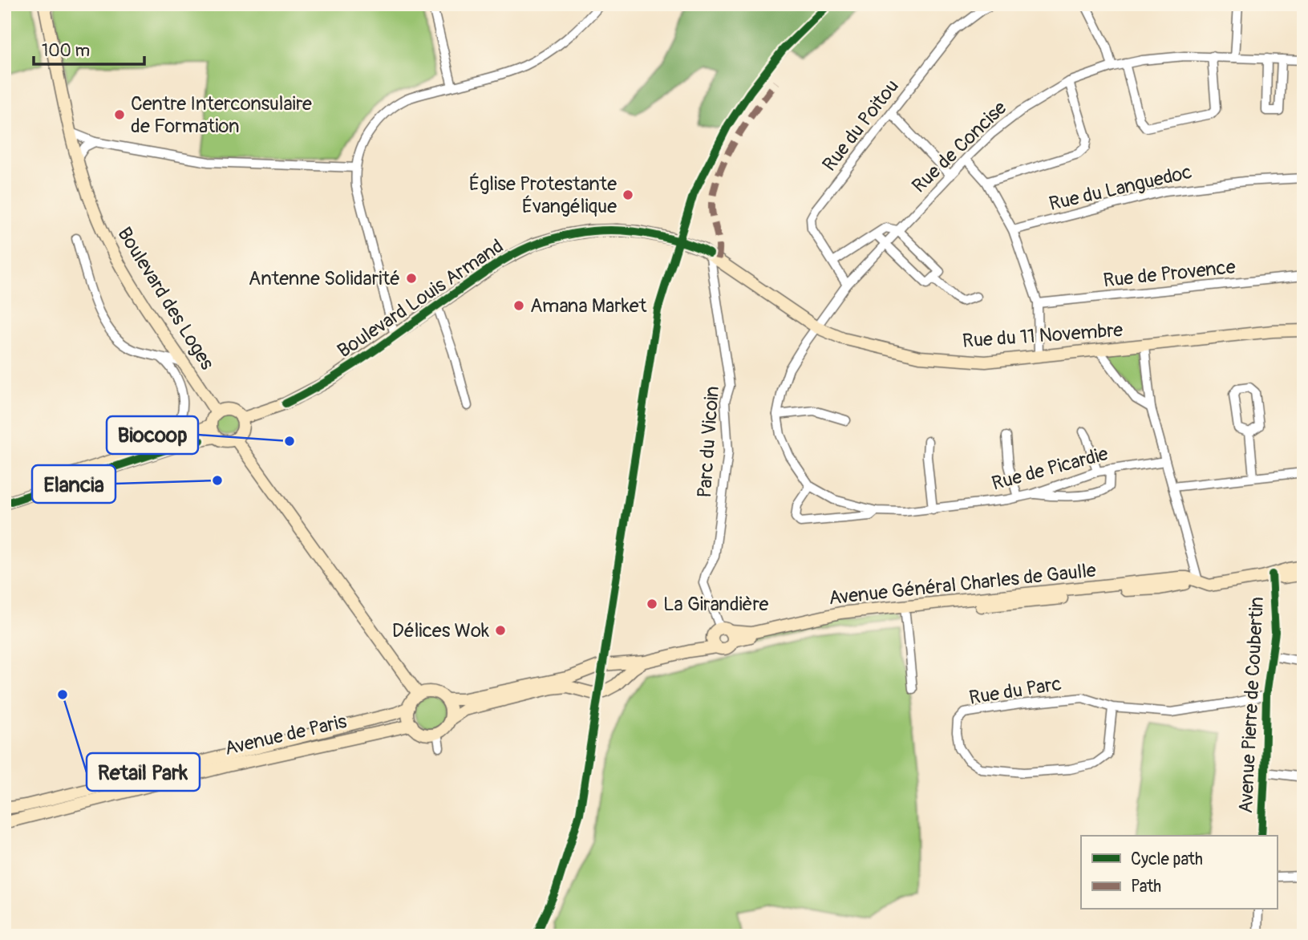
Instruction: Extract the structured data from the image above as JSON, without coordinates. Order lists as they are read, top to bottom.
{
  "streets": {
    "main road": [
      "Boulevard des Loges",
      "Boulevard Louis Armand",
      "Rue du 11 Novembre",
      "Avenue Général Charles de Gaulle",
      "Avenue de Paris"
    ],
    "street": [
      "Rue du Poitou",
      "Rue de Concise",
      "Rue du Languedoc",
      "Rue de Provence",
      "Parc du Vicoin",
      "Rue de Picardie",
      "Rue du Parc",
      "Avenue Pierre de Coubertin"
    ]
  },
  "crossings": [
    ["Rue du Poitou", "Rue de Concise"],
    ["Rue de Concise", "Rue du 11 Novembre"],
    ["Rue de Concise", "Rue de Picardie"],
    ["Boulevard des Loges", "Boulevard Louis Armand"],
    ["Boulevard Louis Armand", "Rue du 11 Novembre"],
    ["Boulevard Louis Armand", "Parc du Vicoin"],
    ["Rue du 11 Novembre", "Parc du Vicoin"],
    ["Rue du 11 Novembre", "Rue de Picardie"],
    ["Parc du Vicoin", "Avenue Général Charles de Gaulle"],
    ["Avenue Général Charles de Gaulle", "Avenue Pierre de Coubertin"],
    ["Rue du Parc", "Avenue Pierre de Coubertin"]
  ],
  "places": [
    "Centre Interconsulaire de Formation",
    "Église Protestante Évangélique",
    "Antenne Solidarité",
    "Amana Market",
    "Biocoop",
    "Elancia",
    "La Girandière",
    "Délices Wok",
    "Retail Park"
  ],
  "legend": ["Cycle path", "Path"],
  "scale_bar": "100 m"
}
